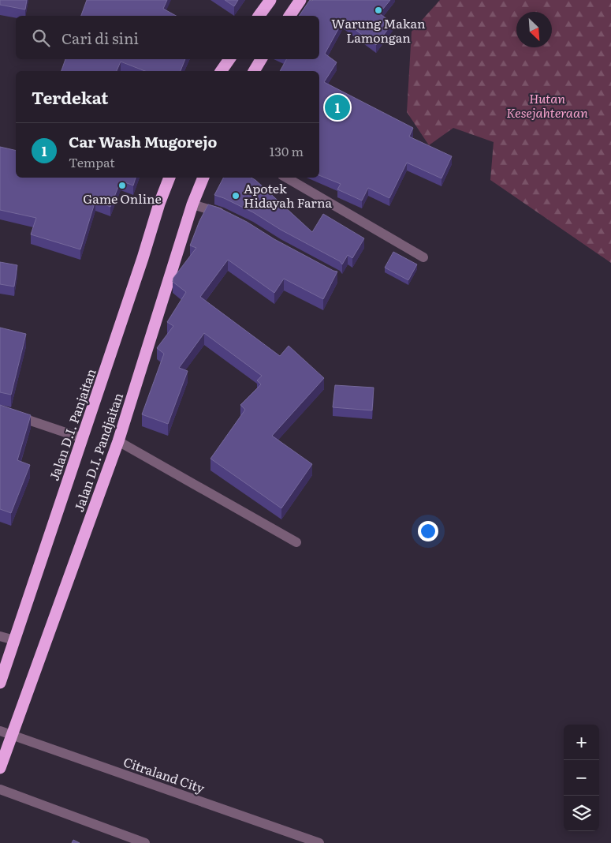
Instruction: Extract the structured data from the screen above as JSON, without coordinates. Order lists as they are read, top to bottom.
{
  "streets": {
    "highway": ["Jalan D.I. Panjaitan", "Jalan D.I. Pandjaitan"],
    "street": ["Citraland City"]
  },
  "crossings": [
    ["Jalan D.I. Pandjaitan", "Citraland City"]
  ],
  "parks": ["Hutan Kesejahteraan"],
  "places": ["Warung Makan Lamongan", "Game Online", "Apotek Hidayah Farna"],
  "north": "bottom right",
  "page": {
    "search": "Cari di sini",
    "heading": "Terdekat",
    "pins": "1",
    "list": [
      {
        "mark": "1",
        "name": "Car Wash Mugorejo",
        "note": "Tempat",
        "value": "130 m"
      }
    ],
    "map_buttons": ["+", "−"]
  }
}
